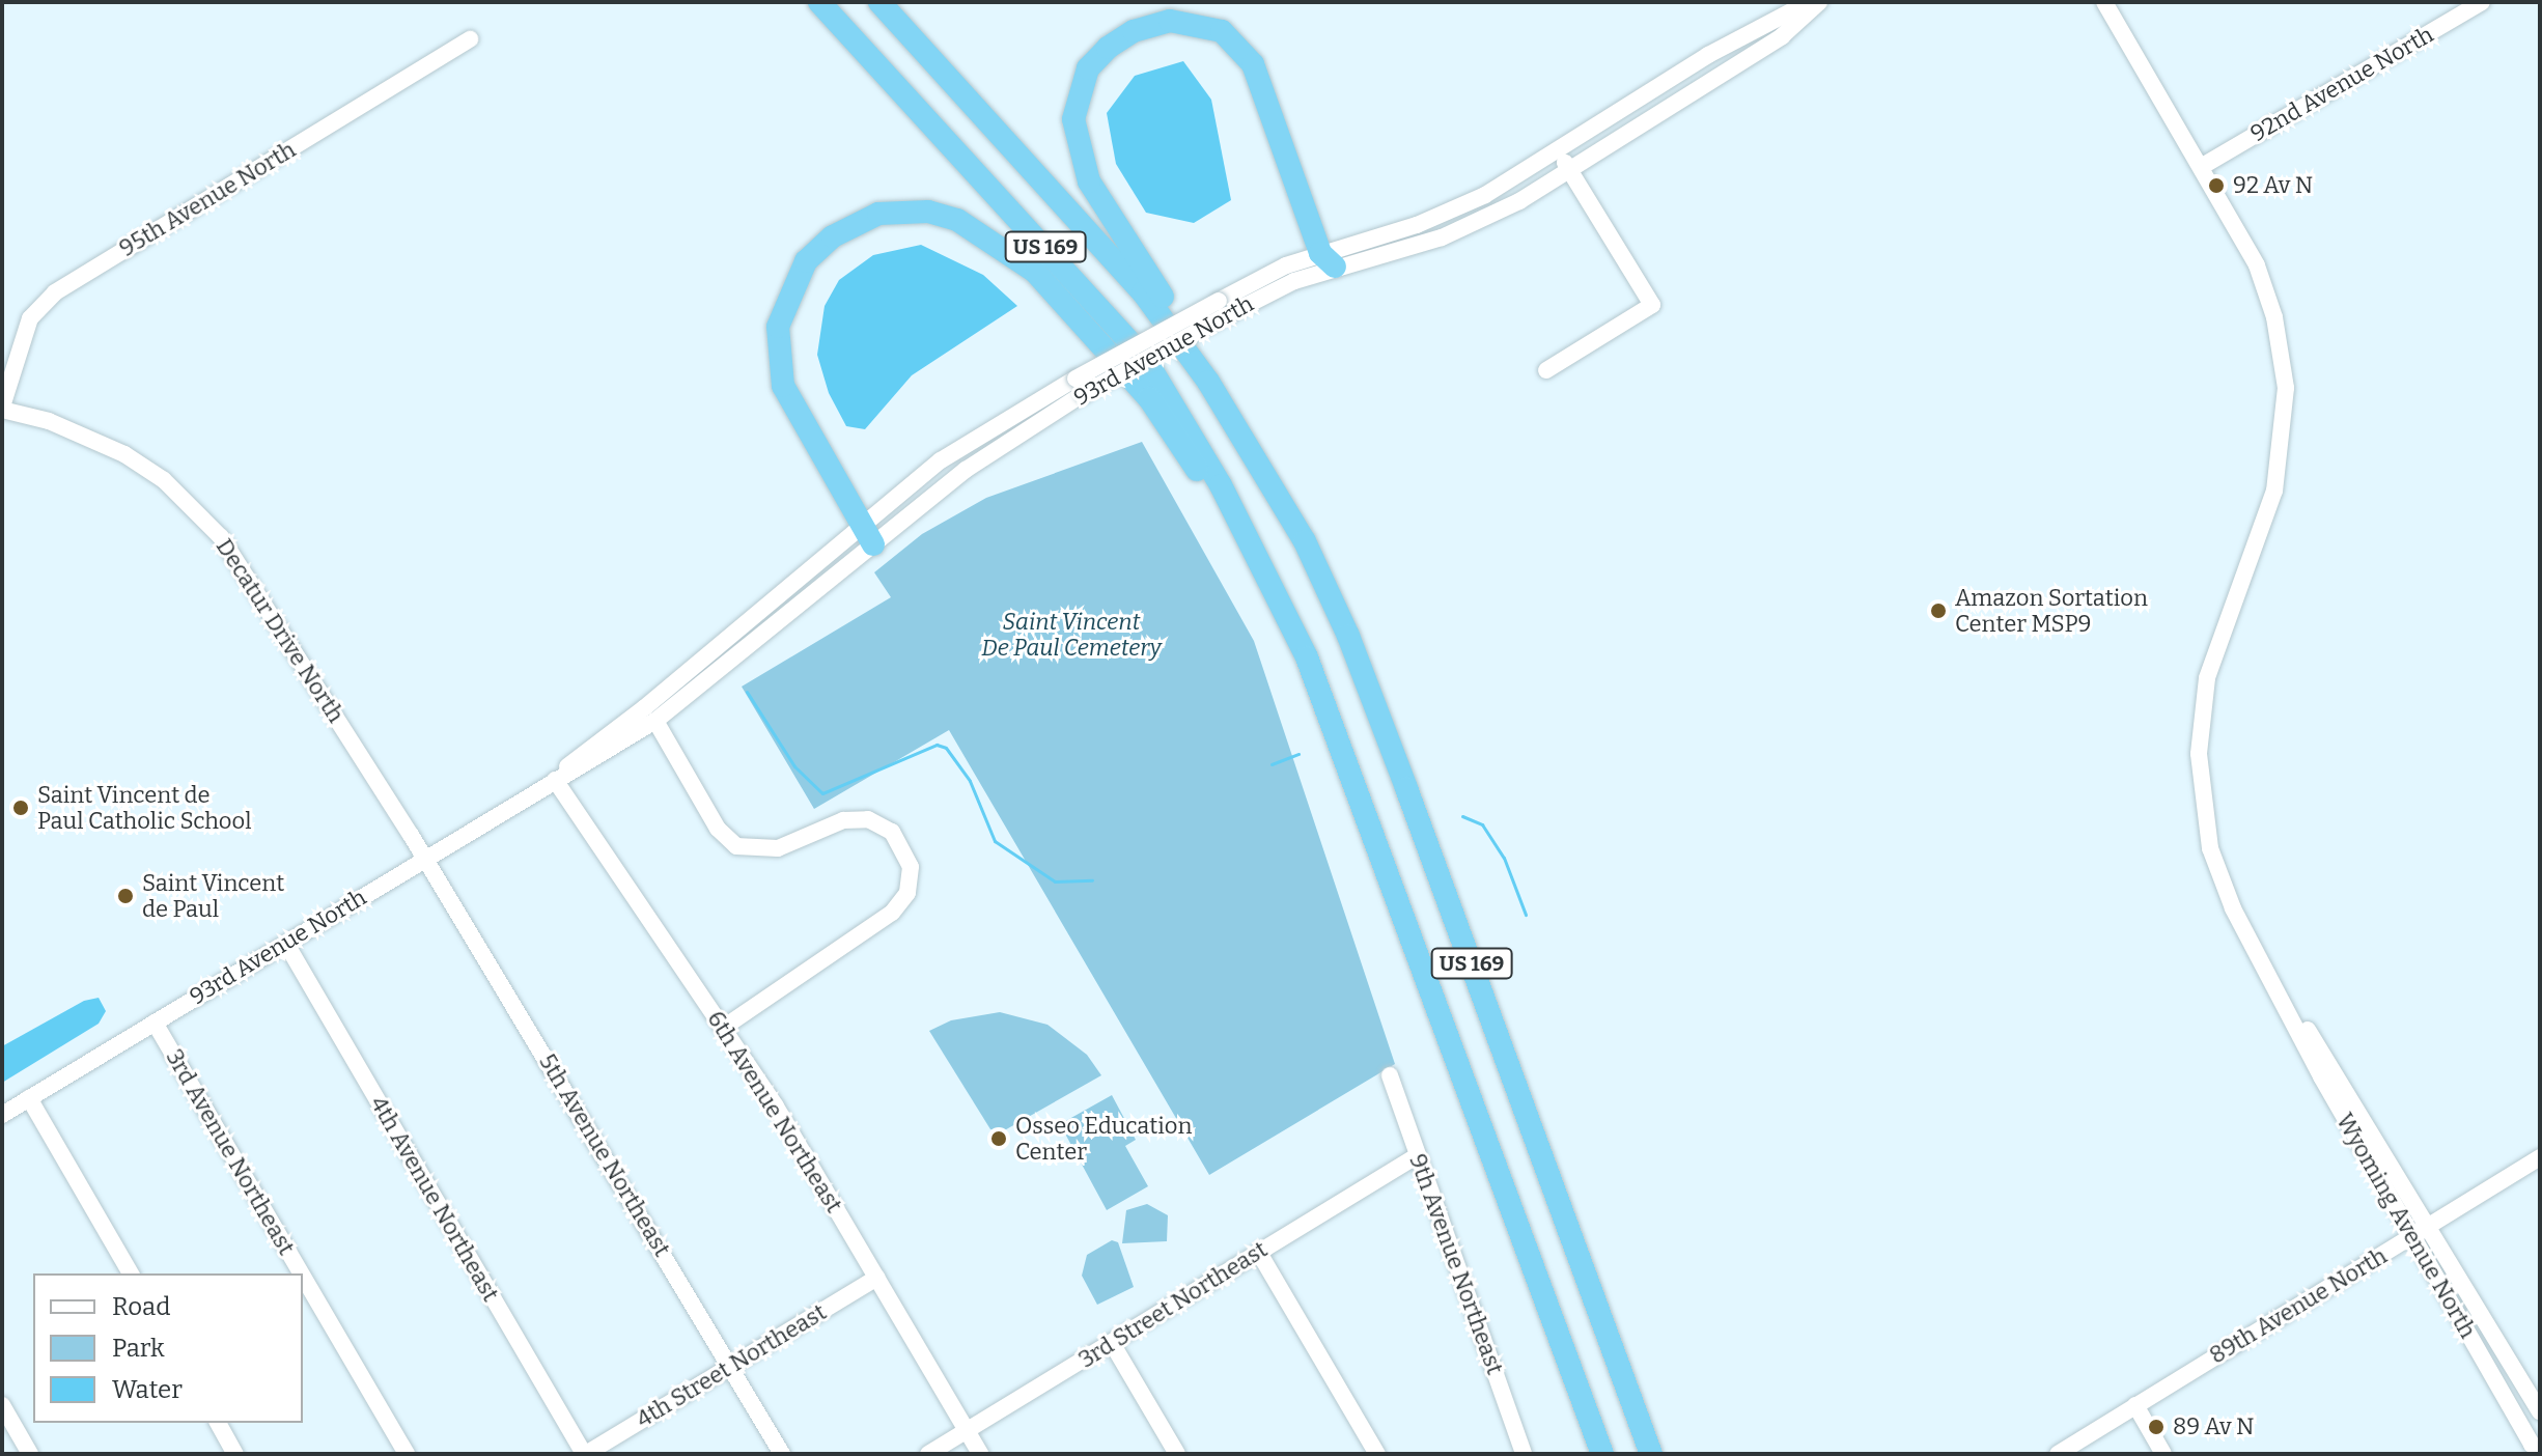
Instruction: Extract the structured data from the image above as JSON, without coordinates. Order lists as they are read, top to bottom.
{
  "streets": {
    "highway": ["US 169"],
    "street": [
      "92nd Avenue North",
      "95th Avenue North",
      "93rd Avenue North",
      "Decatur Drive North",
      "6th Avenue Northeast",
      "3rd Avenue Northeast",
      "5th Avenue Northeast",
      "4th Avenue Northeast",
      "Wyoming Avenue North",
      "9th Avenue Northeast",
      "3rd Street Northeast",
      "89th Avenue North",
      "4th Street Northeast"
    ]
  },
  "crossings": [
    ["92nd Avenue North", "Wyoming Avenue North"],
    ["95th Avenue North", "Decatur Drive North"],
    ["93rd Avenue North", "Decatur Drive North"],
    ["93rd Avenue North", "6th Avenue Northeast"],
    ["93rd Avenue North", "3rd Avenue Northeast"],
    ["93rd Avenue North", "5th Avenue Northeast"],
    ["93rd Avenue North", "4th Avenue Northeast"],
    ["Decatur Drive North", "5th Avenue Northeast"],
    ["6th Avenue Northeast", "3rd Street Northeast"],
    ["6th Avenue Northeast", "4th Street Northeast"],
    ["5th Avenue Northeast", "4th Street Northeast"],
    ["4th Avenue Northeast", "4th Street Northeast"],
    ["Wyoming Avenue North", "89th Avenue North"],
    ["9th Avenue Northeast", "3rd Street Northeast"]
  ],
  "parks": ["Saint Vincent De Paul Cemetery"],
  "places": [
    "92 Av N",
    "Amazon Sortation Center MSP9",
    "Saint Vincent de Paul Catholic School",
    "Saint Vincent de Paul",
    "Osseo Education Center",
    "89 Av N"
  ],
  "legend": ["Road", "Park", "Water"]
}
